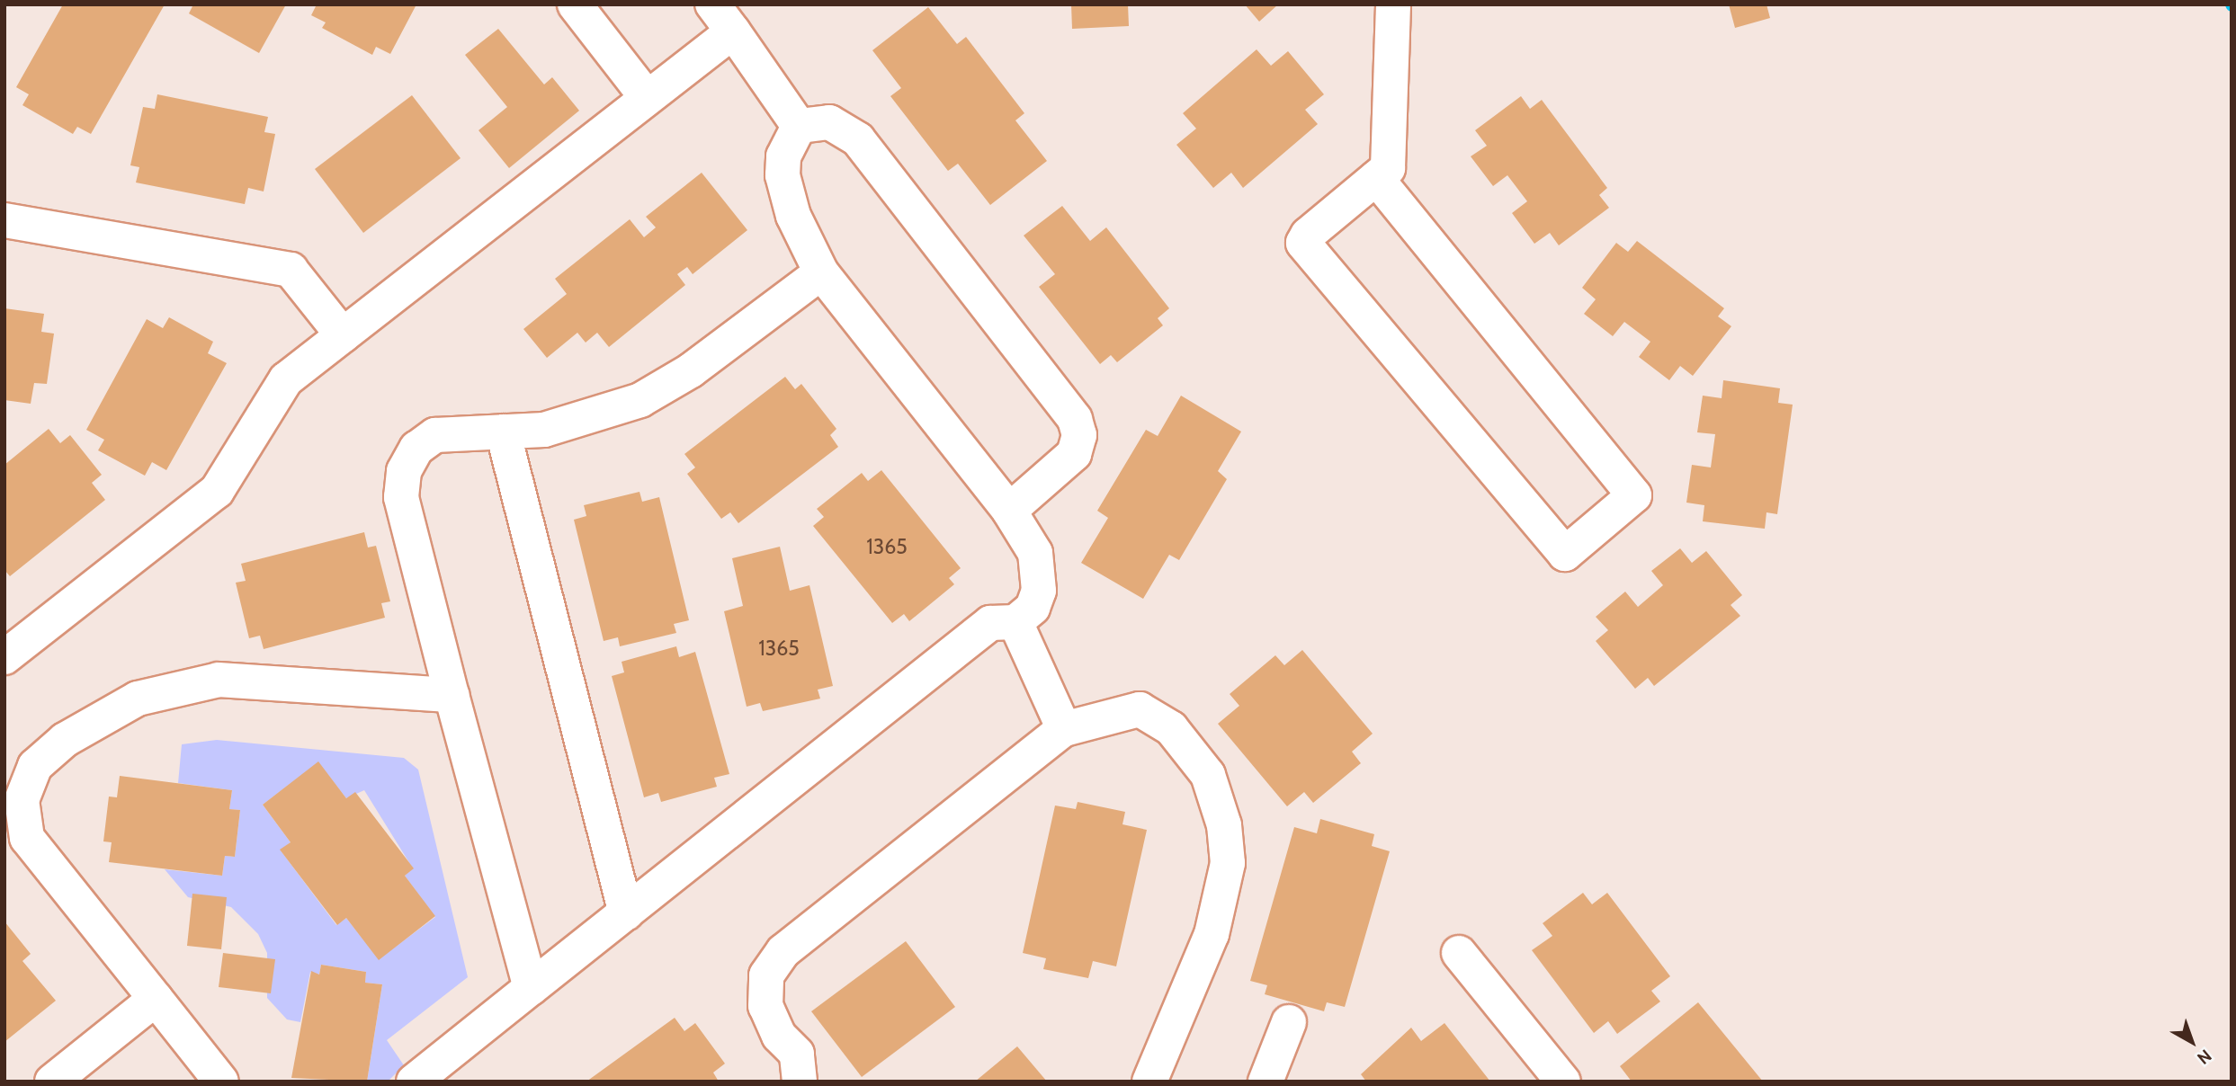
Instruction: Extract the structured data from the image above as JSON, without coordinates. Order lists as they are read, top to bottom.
{
  "house_numbers": ["1365", "1365"],
  "north": "bottom right"
}
